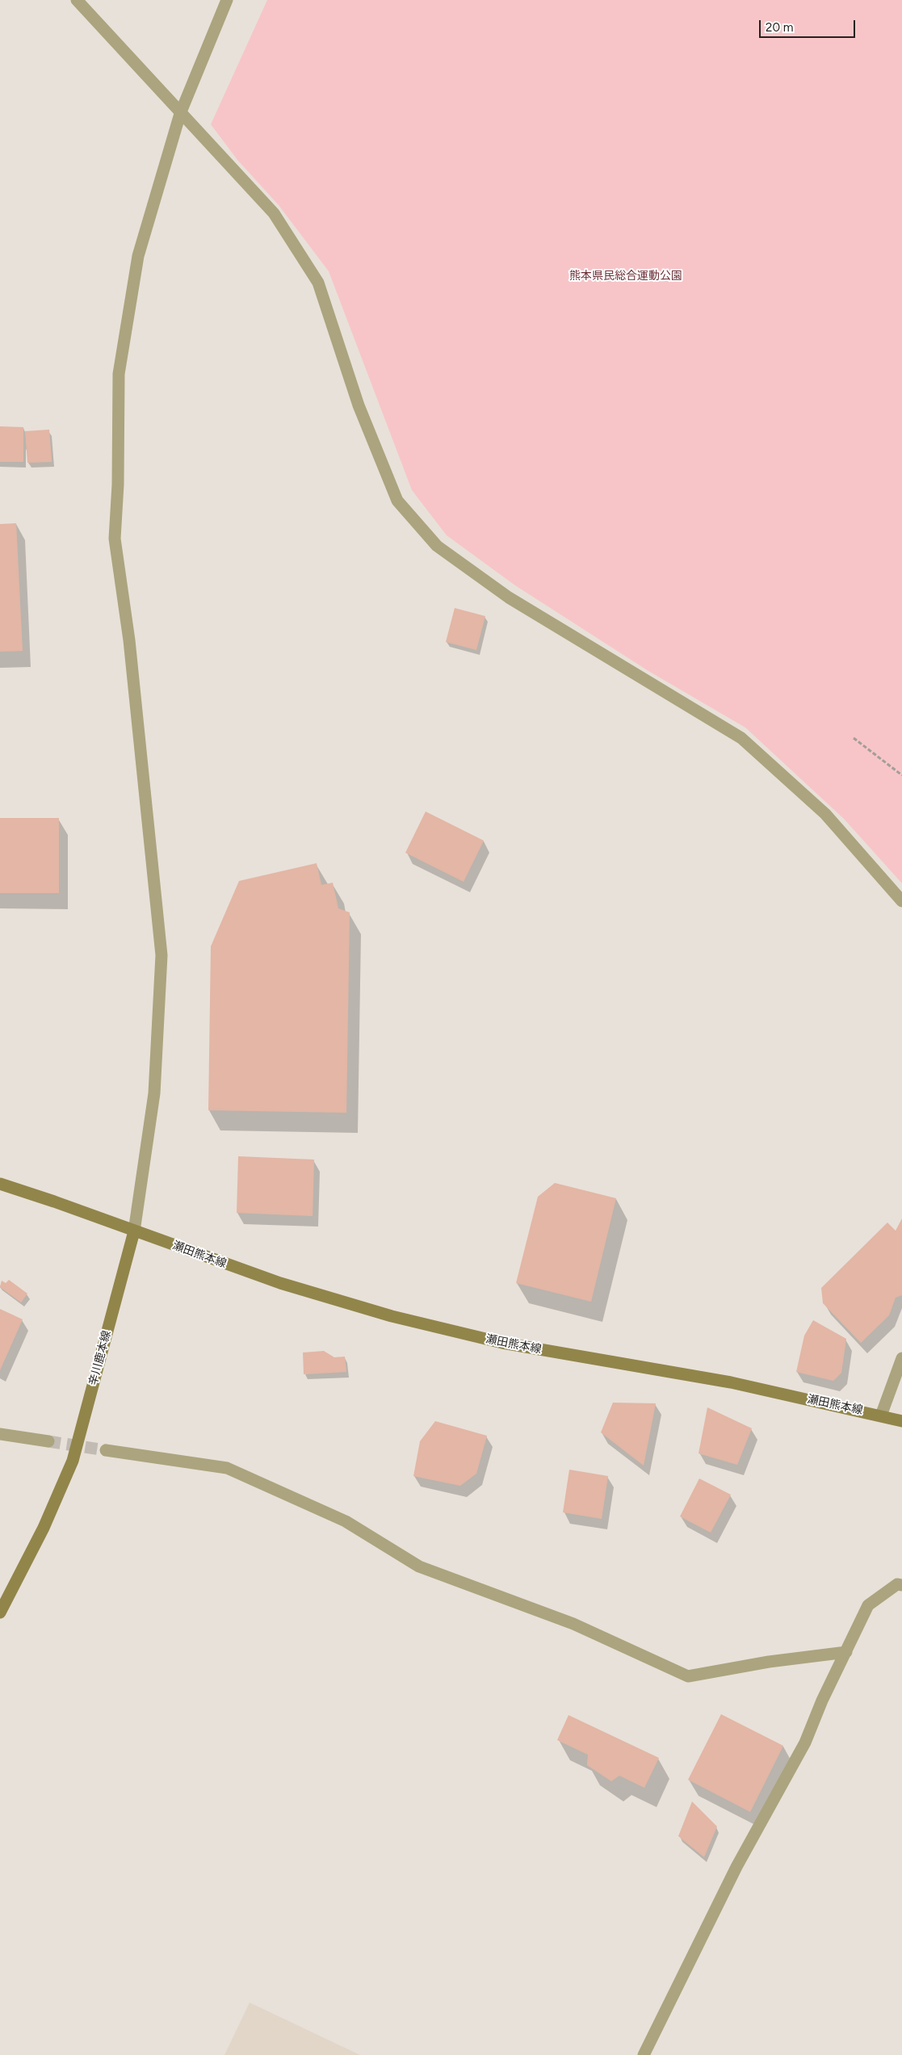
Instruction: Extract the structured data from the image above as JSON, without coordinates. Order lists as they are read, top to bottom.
{
  "streets": {
    "main road": ["瀬田熊本線", "辛川鹿本線"]
  },
  "crossings": [
    ["瀬田熊本線", "辛川鹿本線"]
  ],
  "parks": ["熊本県民総合運動公園"],
  "scale_bar": "20 m"
}
